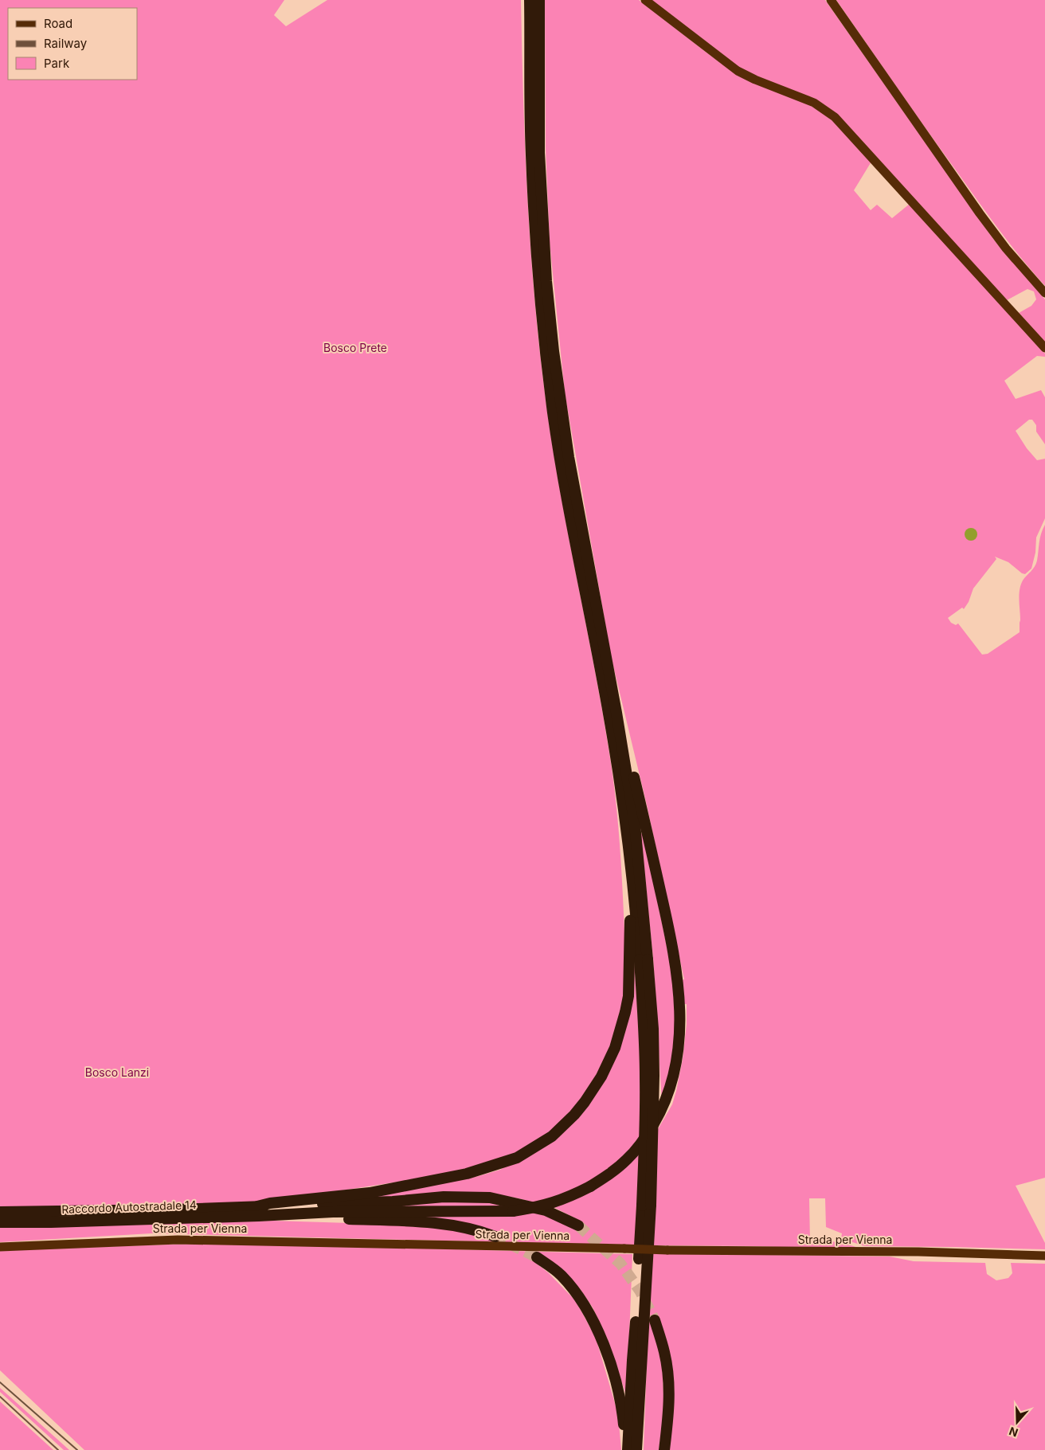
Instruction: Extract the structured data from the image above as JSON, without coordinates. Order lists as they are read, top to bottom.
{
  "streets": {
    "highway": ["Raccordo Autostradale 14"],
    "main road": ["Strada per Vienna"]
  },
  "parks": ["Bosco Prete", "Bosco Lanzi"],
  "legend": ["Road", "Railway", "Park"],
  "north": "bottom"
}
